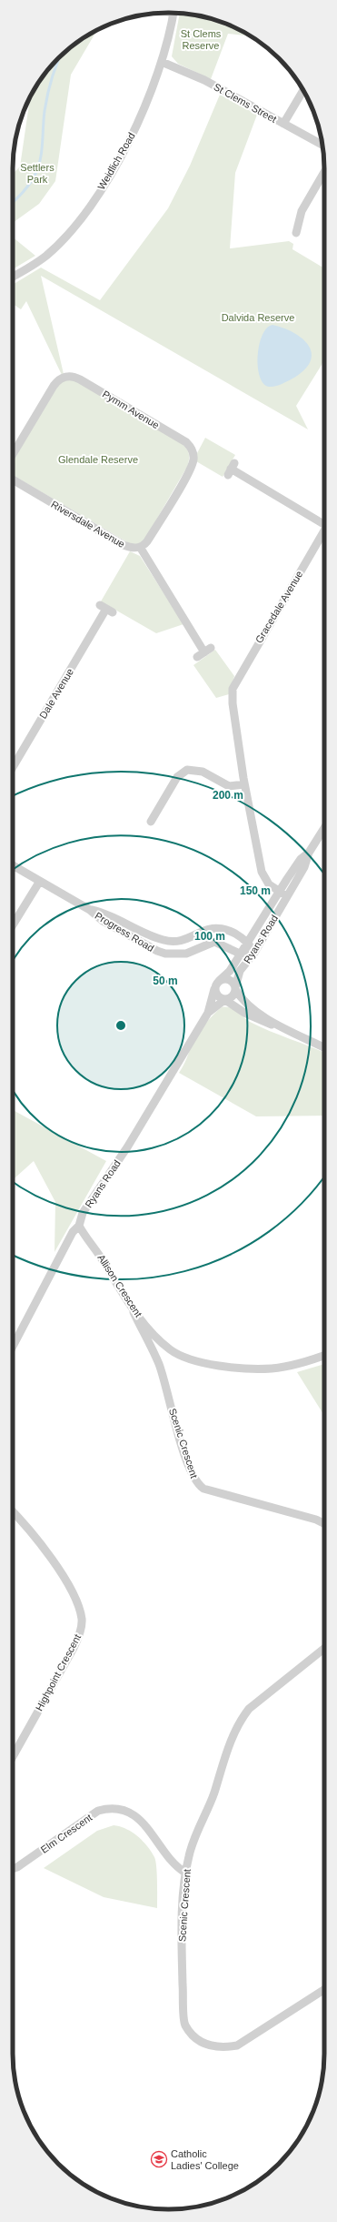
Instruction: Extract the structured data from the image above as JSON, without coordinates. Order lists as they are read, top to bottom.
{
  "streets": {
    "street": [
      "St Clems Street",
      "Weidlich Road",
      "Pymm Avenue",
      "Riversdale Avenue",
      "Gracedale Avenue",
      "Dale Avenue",
      "Progress Road",
      "Ryans Road",
      "Allison Crescent",
      "Scenic Crescent",
      "Highpoint Crescent",
      "Elm Crescent"
    ]
  },
  "crossings": [
    ["St Clems Street", "Weidlich Road"],
    ["Pymm Avenue", "Riversdale Avenue"],
    ["Progress Road", "Ryans Road"],
    ["Ryans Road", "Allison Crescent"],
    ["Allison Crescent", "Scenic Crescent"],
    ["Scenic Crescent", "Elm Crescent"]
  ],
  "parks": [
    "St Clems Reserve",
    "Settlers Park",
    "Dalvida Reserve",
    "Glendale Reserve"
  ],
  "places": {
    "school or university": ["Catholic Ladies' College"]
  },
  "rings": [
    "200 m",
    "150 m",
    "100 m",
    "50 m"
  ]
}
